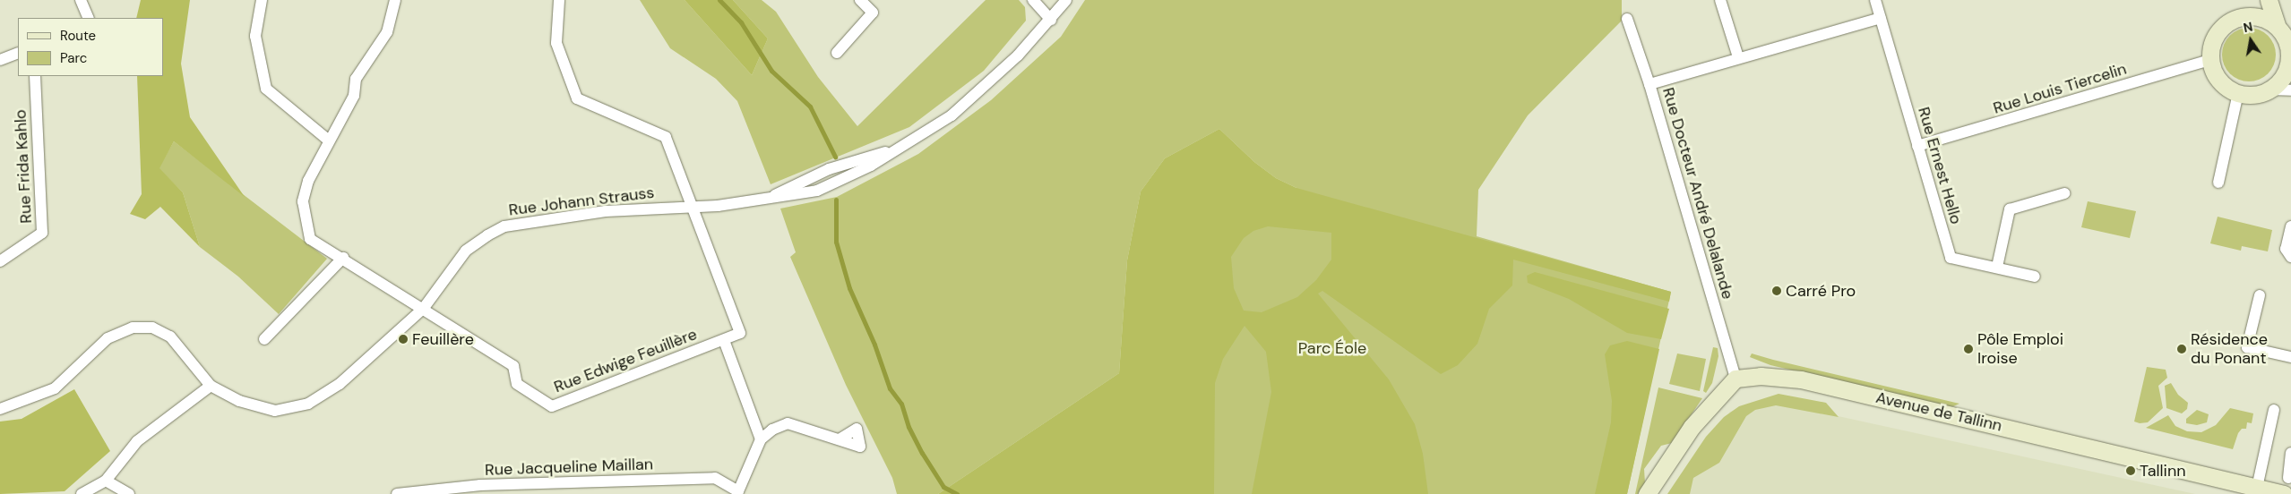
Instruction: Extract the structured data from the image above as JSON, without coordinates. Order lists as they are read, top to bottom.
{
  "streets": {
    "street": [
      "Rue Louis Tiercelin",
      "Rue Ernest Hello",
      "Rue Frida Kahlo",
      "Rue Docteur André Delalande",
      "Rue Johann Strauss",
      "Rue Edwige Feuillère",
      "Avenue de Tallinn",
      "Rue Jacqueline Maillan"
    ]
  },
  "crossings": [
    ["Rue Louis Tiercelin", "Rue Ernest Hello"],
    ["Rue Docteur André Delalande", "Avenue de Tallinn"],
    ["Rue Johann Strauss", "Rue Edwige Feuillère"]
  ],
  "parks": ["Parc Éole"],
  "places": [
    "Carré Pro",
    "Feuillère",
    "Pôle Emploi Iroise",
    "Résidence du Ponant",
    "Tallinn"
  ],
  "legend": ["Route", "Parc"],
  "north": "top"
}
